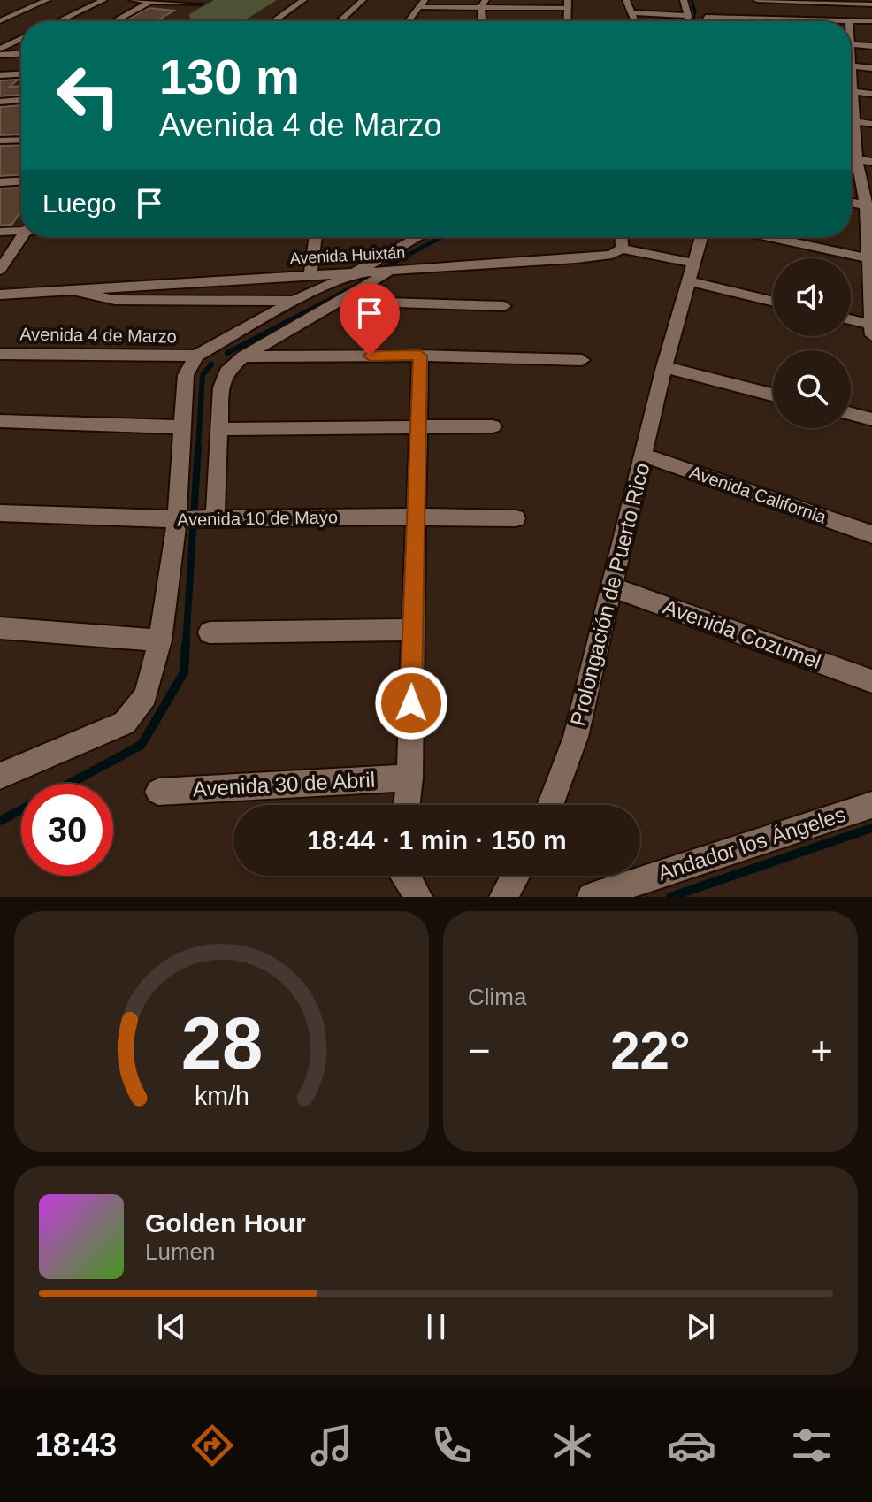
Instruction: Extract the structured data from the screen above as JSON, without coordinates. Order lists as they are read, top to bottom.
{
  "streets": {
    "street": [
      "Avenida Huixtán",
      "Avenida 4 de Marzo",
      "Avenida California",
      "Avenida 10 de Mayo",
      "Prolongación de Puerto Rico",
      "Avenida Cozumel",
      "Avenida 30 de Abril",
      "Andador los Ángeles"
    ]
  },
  "crossings": [
    ["Avenida California", "Prolongación de Puerto Rico"],
    ["Prolongación de Puerto Rico", "Avenida Cozumel"]
  ],
  "page": {
    "turn": ["130 m", "Avenida 4 de Marzo"],
    "then": "Luego",
    "limit": "30",
    "trip": "18:44 · 1 min · 150 m",
    "tile": "Clima",
    "heat": ["−", "22°", "+"],
    "song": ["Golden Hour", "Lumen"],
    "tabs": "18:43",
    "gauge": ["28", "km/h"]
  }
}
